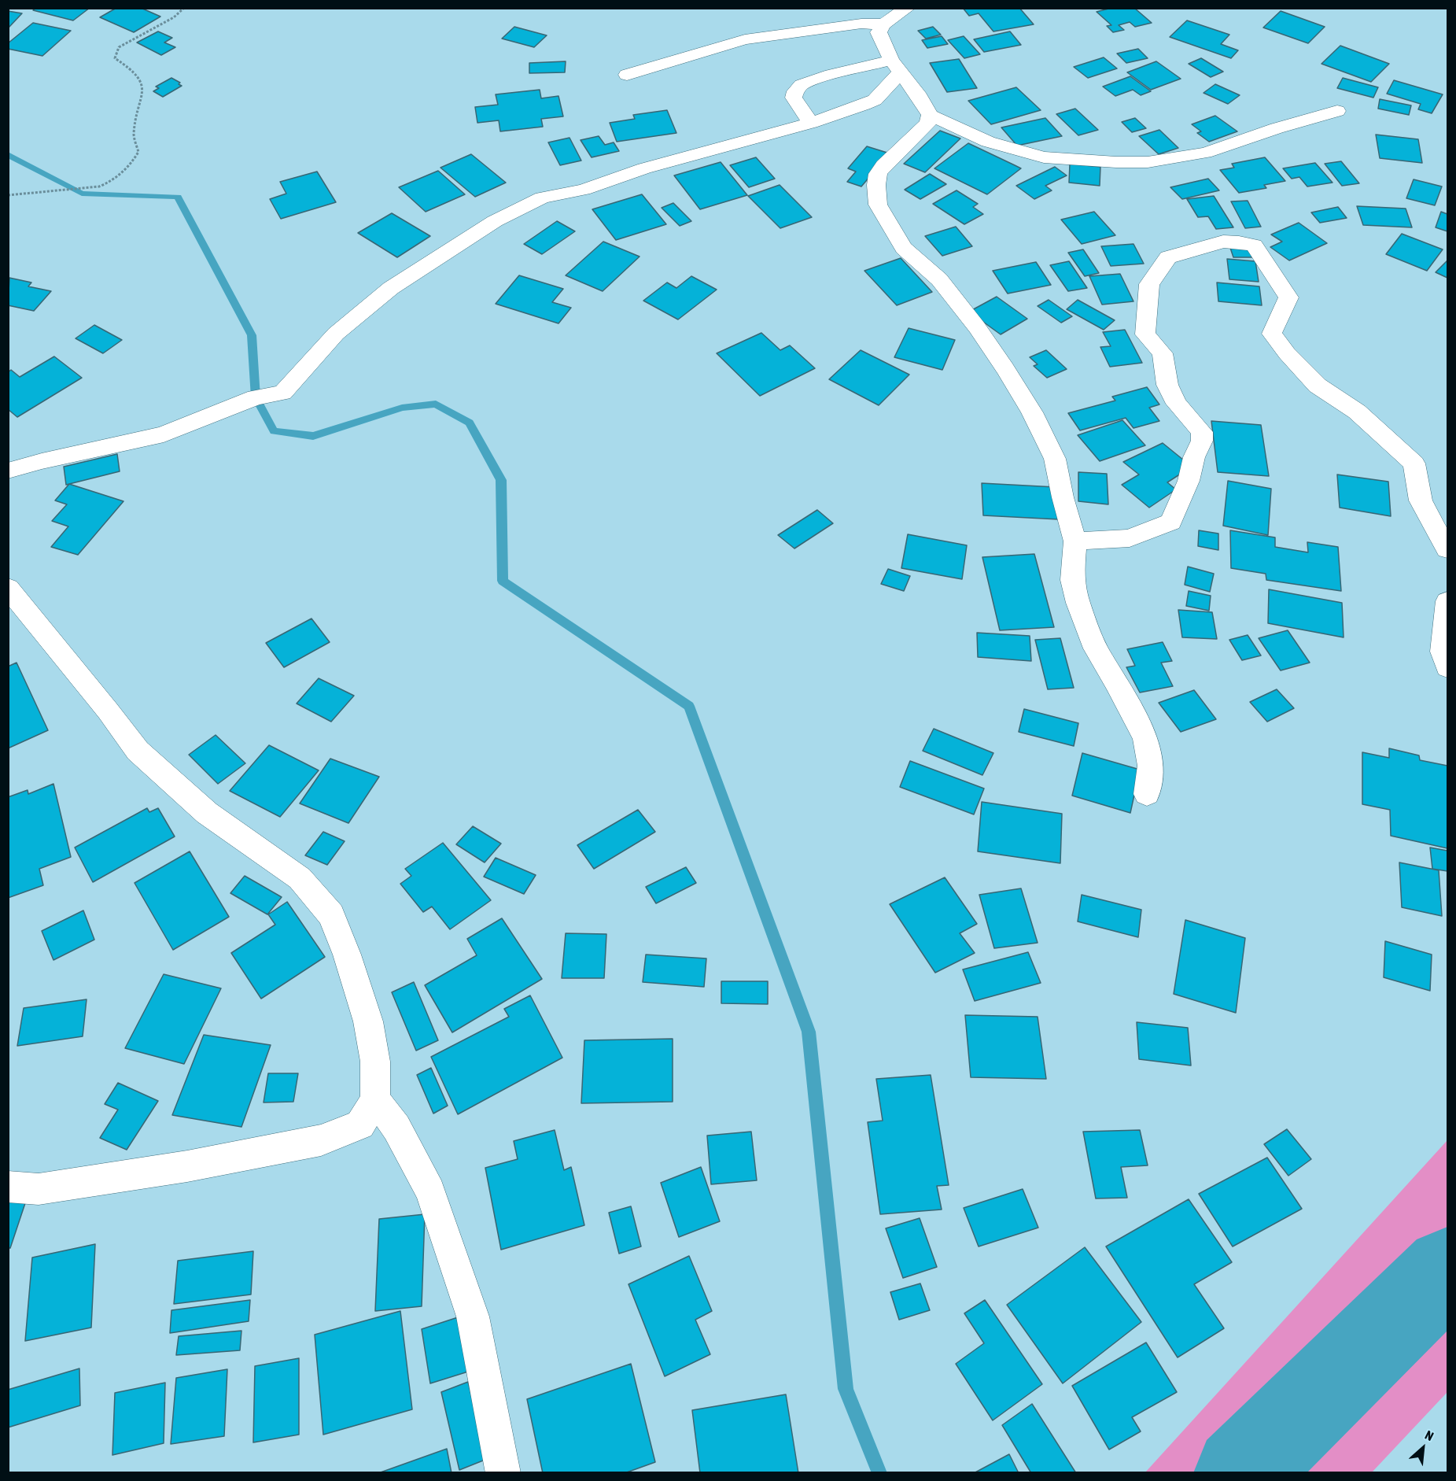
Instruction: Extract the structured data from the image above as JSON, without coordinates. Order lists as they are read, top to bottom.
{
  "north": "top right"
}
